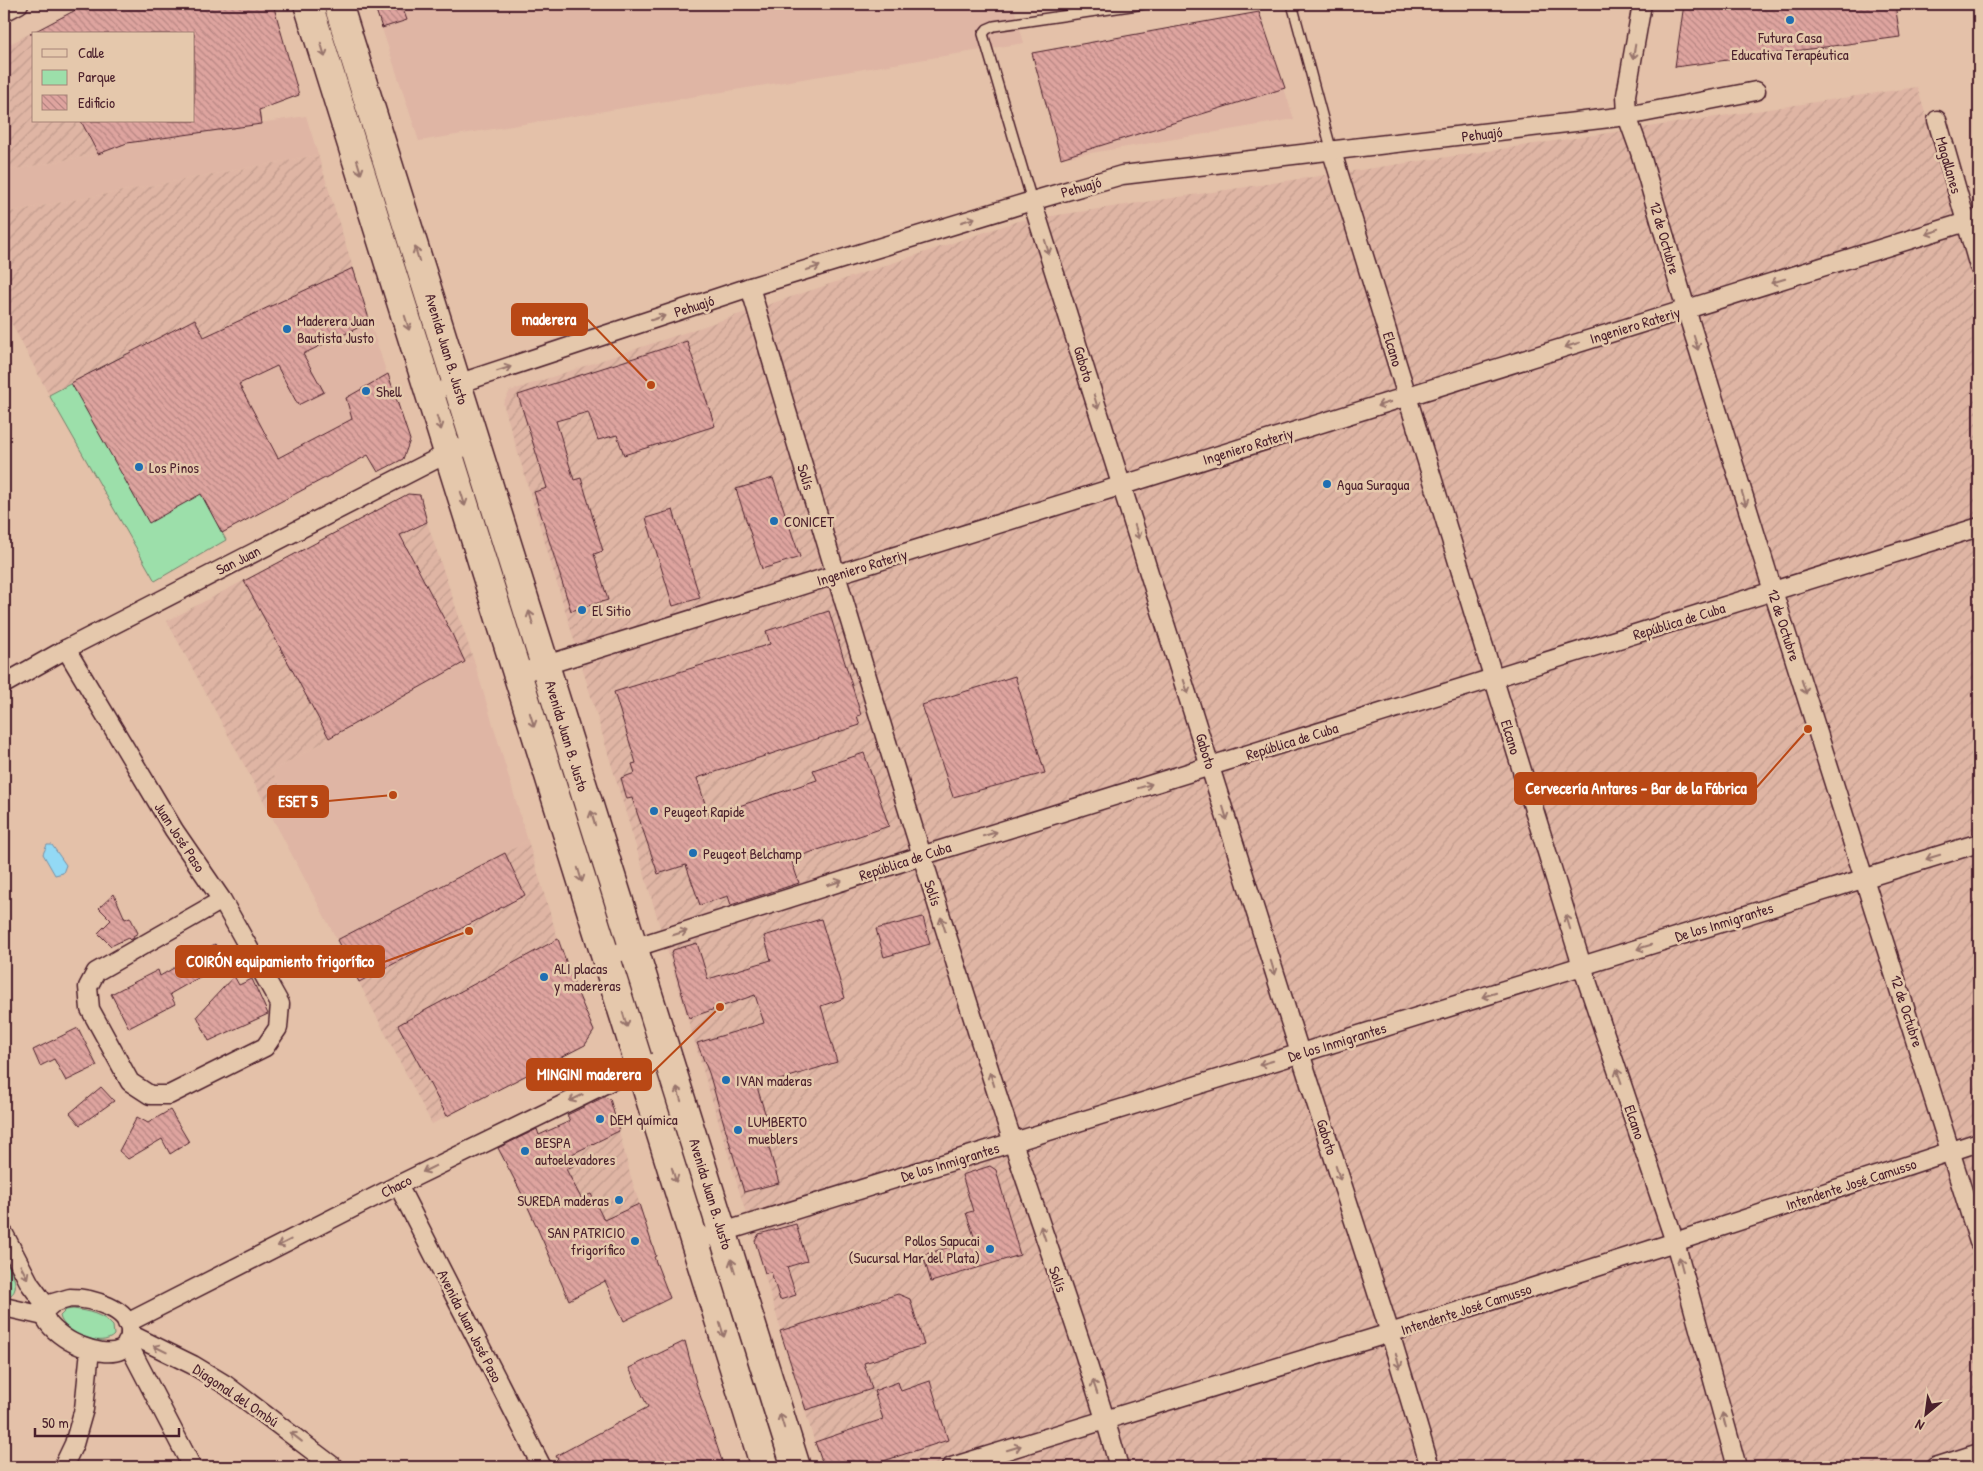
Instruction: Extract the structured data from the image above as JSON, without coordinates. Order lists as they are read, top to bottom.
{
  "streets": {
    "main road": ["Avenida Juan B. Justo"],
    "street": [
      "Pehuajó",
      "Magallanes",
      "12 de Octubre",
      "Ingeniero Rateriy",
      "Elcano",
      "Gaboto",
      "Solís",
      "San Juan",
      "República de Cuba",
      "Juan José Paso",
      "De los Inmigrantes",
      "Intendente José Camusso",
      "Chaco",
      "Avenida Juan José Paso",
      "Diagonal del Ombú"
    ]
  },
  "crossings": [
    ["Pehuajó", "12 de Octubre"],
    ["Pehuajó", "Avenida Juan B. Justo"],
    ["Pehuajó", "Elcano"],
    ["Pehuajó", "Gaboto"],
    ["Pehuajó", "Solís"],
    ["Magallanes", "Ingeniero Rateriy"],
    ["12 de Octubre", "Ingeniero Rateriy"],
    ["12 de Octubre", "República de Cuba"],
    ["12 de Octubre", "De los Inmigrantes"],
    ["12 de Octubre", "Intendente José Camusso"],
    ["Ingeniero Rateriy", "Avenida Juan B. Justo"],
    ["Ingeniero Rateriy", "Elcano"],
    ["Ingeniero Rateriy", "Gaboto"],
    ["Ingeniero Rateriy", "Solís"],
    ["Avenida Juan B. Justo", "San Juan"],
    ["Avenida Juan B. Justo", "República de Cuba"],
    ["Avenida Juan B. Justo", "De los Inmigrantes"],
    ["Avenida Juan B. Justo", "Chaco"],
    ["Elcano", "República de Cuba"],
    ["Elcano", "De los Inmigrantes"],
    ["Elcano", "Intendente José Camusso"],
    ["Gaboto", "República de Cuba"],
    ["Gaboto", "De los Inmigrantes"],
    ["Gaboto", "Intendente José Camusso"],
    ["Solís", "República de Cuba"],
    ["Solís", "De los Inmigrantes"],
    ["Solís", "Intendente José Camusso"],
    ["San Juan", "Juan José Paso"],
    ["Chaco", "Avenida Juan José Paso"],
    ["Chaco", "Diagonal del Ombú"]
  ],
  "one_way": [
    "Pehuajó",
    "12 de Octubre",
    "Ingeniero Rateriy",
    "Elcano",
    "Gaboto",
    "Solís",
    "República de Cuba",
    "De los Inmigrantes",
    "Chaco",
    "Diagonal del Ombú"
  ],
  "places": [
    "Futura Casa Educativa Terapéutica",
    "Maderera Juan Bautista Justo",
    "maderera",
    "Shell",
    "Los Pinos",
    "Agua Suragua",
    "CONICET",
    "El Sitio",
    "Cervecería Antares - Bar de la Fábrica",
    "ESET 5",
    "Peugeot Rapide",
    "Peugeot Belchamp",
    "COIRÓN equipamiento frigorífico",
    "ALI placas y madereras",
    "MINGINI maderera",
    "IVAN maderas",
    "DEM química",
    "LUMBERTO mueblers",
    "BESPA autoelevadores",
    "SUREDA maderas",
    "SAN PATRICIO frigorífico",
    "Pollos Sapucai (Sucursal Mar del Plata)"
  ],
  "legend": ["Calle", "Parque", "Edificio"],
  "scale_bar": "50 m",
  "north": "bottom left"
}
